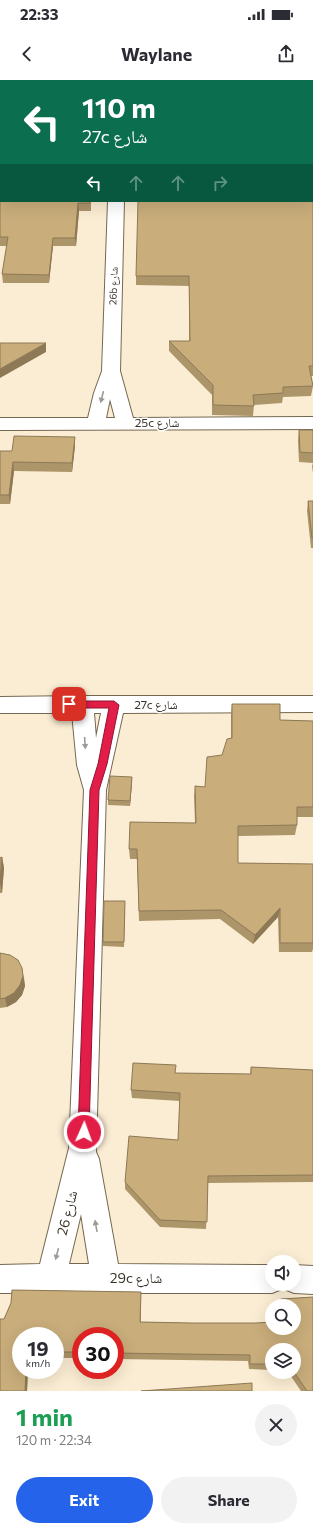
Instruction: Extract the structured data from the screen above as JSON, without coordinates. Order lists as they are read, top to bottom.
{
  "streets": {
    "street": [
      "26b شارع",
      "25c شارع",
      "27c شارع",
      "شارع 26",
      "29c شارع"
    ]
  },
  "crossings": [
    ["26b شارع", "25c شارع"],
    ["27c شارع", "شارع 26"],
    ["شارع 26", "29c شارع"]
  ],
  "page": {
    "status": "22:33",
    "header": "Waylane",
    "turn": ["110 m", "27c شارع"],
    "speed": "19 km/h",
    "limit": "30",
    "heading": ["1 min", "120 m · 22:34"],
    "buttons": ["Exit", "Share"]
  }
}
